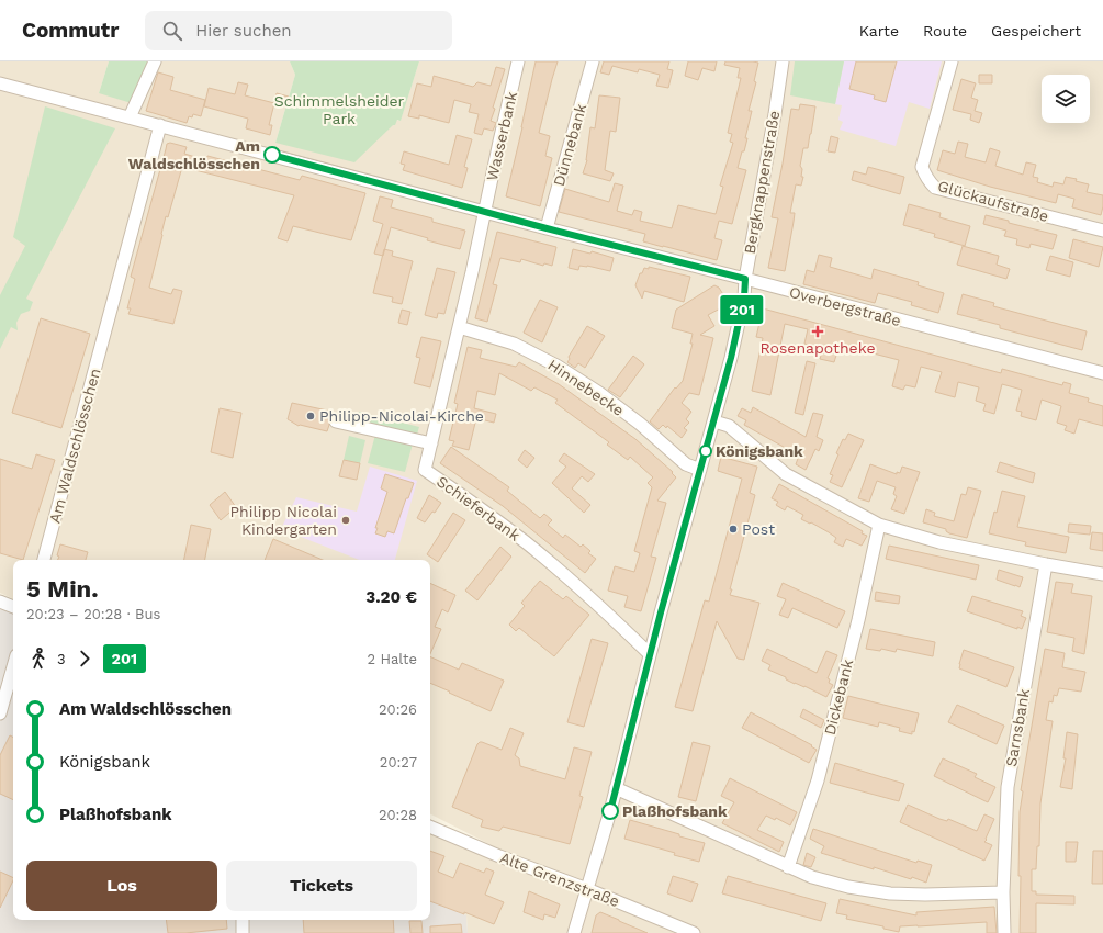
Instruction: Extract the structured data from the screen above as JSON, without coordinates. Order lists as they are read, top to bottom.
{
  "streets": {
    "street": [
      "Wasserbank",
      "Dünnebank",
      "Bergknappenstraße",
      "Glückaufstraße",
      "Overbergstraße",
      "Hinnebecke",
      "Am Waldschlösschen",
      "Schieferbank",
      "Dickebank",
      "Sarnsbank",
      "Alte Grenzstraße"
    ]
  },
  "crossings": [
    ["Wasserbank", "Overbergstraße"],
    ["Wasserbank", "Schieferbank"],
    ["Dünnebank", "Overbergstraße"],
    ["Bergknappenstraße", "Overbergstraße"],
    ["Bergknappenstraße", "Hinnebecke"],
    ["Bergknappenstraße", "Schieferbank"],
    ["Bergknappenstraße", "Alte Grenzstraße"],
    ["Overbergstraße", "Am Waldschlösschen"],
    ["Overbergstraße", "Schieferbank"],
    ["Hinnebecke", "Schieferbank"]
  ],
  "parks": ["Schimmelsheider Park"],
  "places": {
    "other": [
      "Am Waldschlösschen",
      "Philipp-Nicolai-Kirche",
      "Königsbank",
      "Philipp Nicolai Kindergarten",
      "Post",
      "Plaßhofsbank"
    ],
    "health": ["Rosenapotheke"]
  },
  "lines": ["bus line 201"],
  "page": {
    "header": "Commutr",
    "search": "Hier suchen",
    "nav": ["Karte", "Route", "Gespeichert"],
    "on_map": "201",
    "heading": ["5 Min.", "20:23 – 20:28 · Bus", "3.20 €"],
    "legs": ["3", "201", "2 Halte"],
    "list": [
      {
        "name": "Am Waldschlösschen",
        "value": "20:26"
      },
      {
        "name": "Königsbank",
        "value": "20:27"
      },
      {
        "name": "Plaßhofsbank",
        "value": "20:28"
      }
    ],
    "buttons": ["Los", "Tickets"]
  }
}
